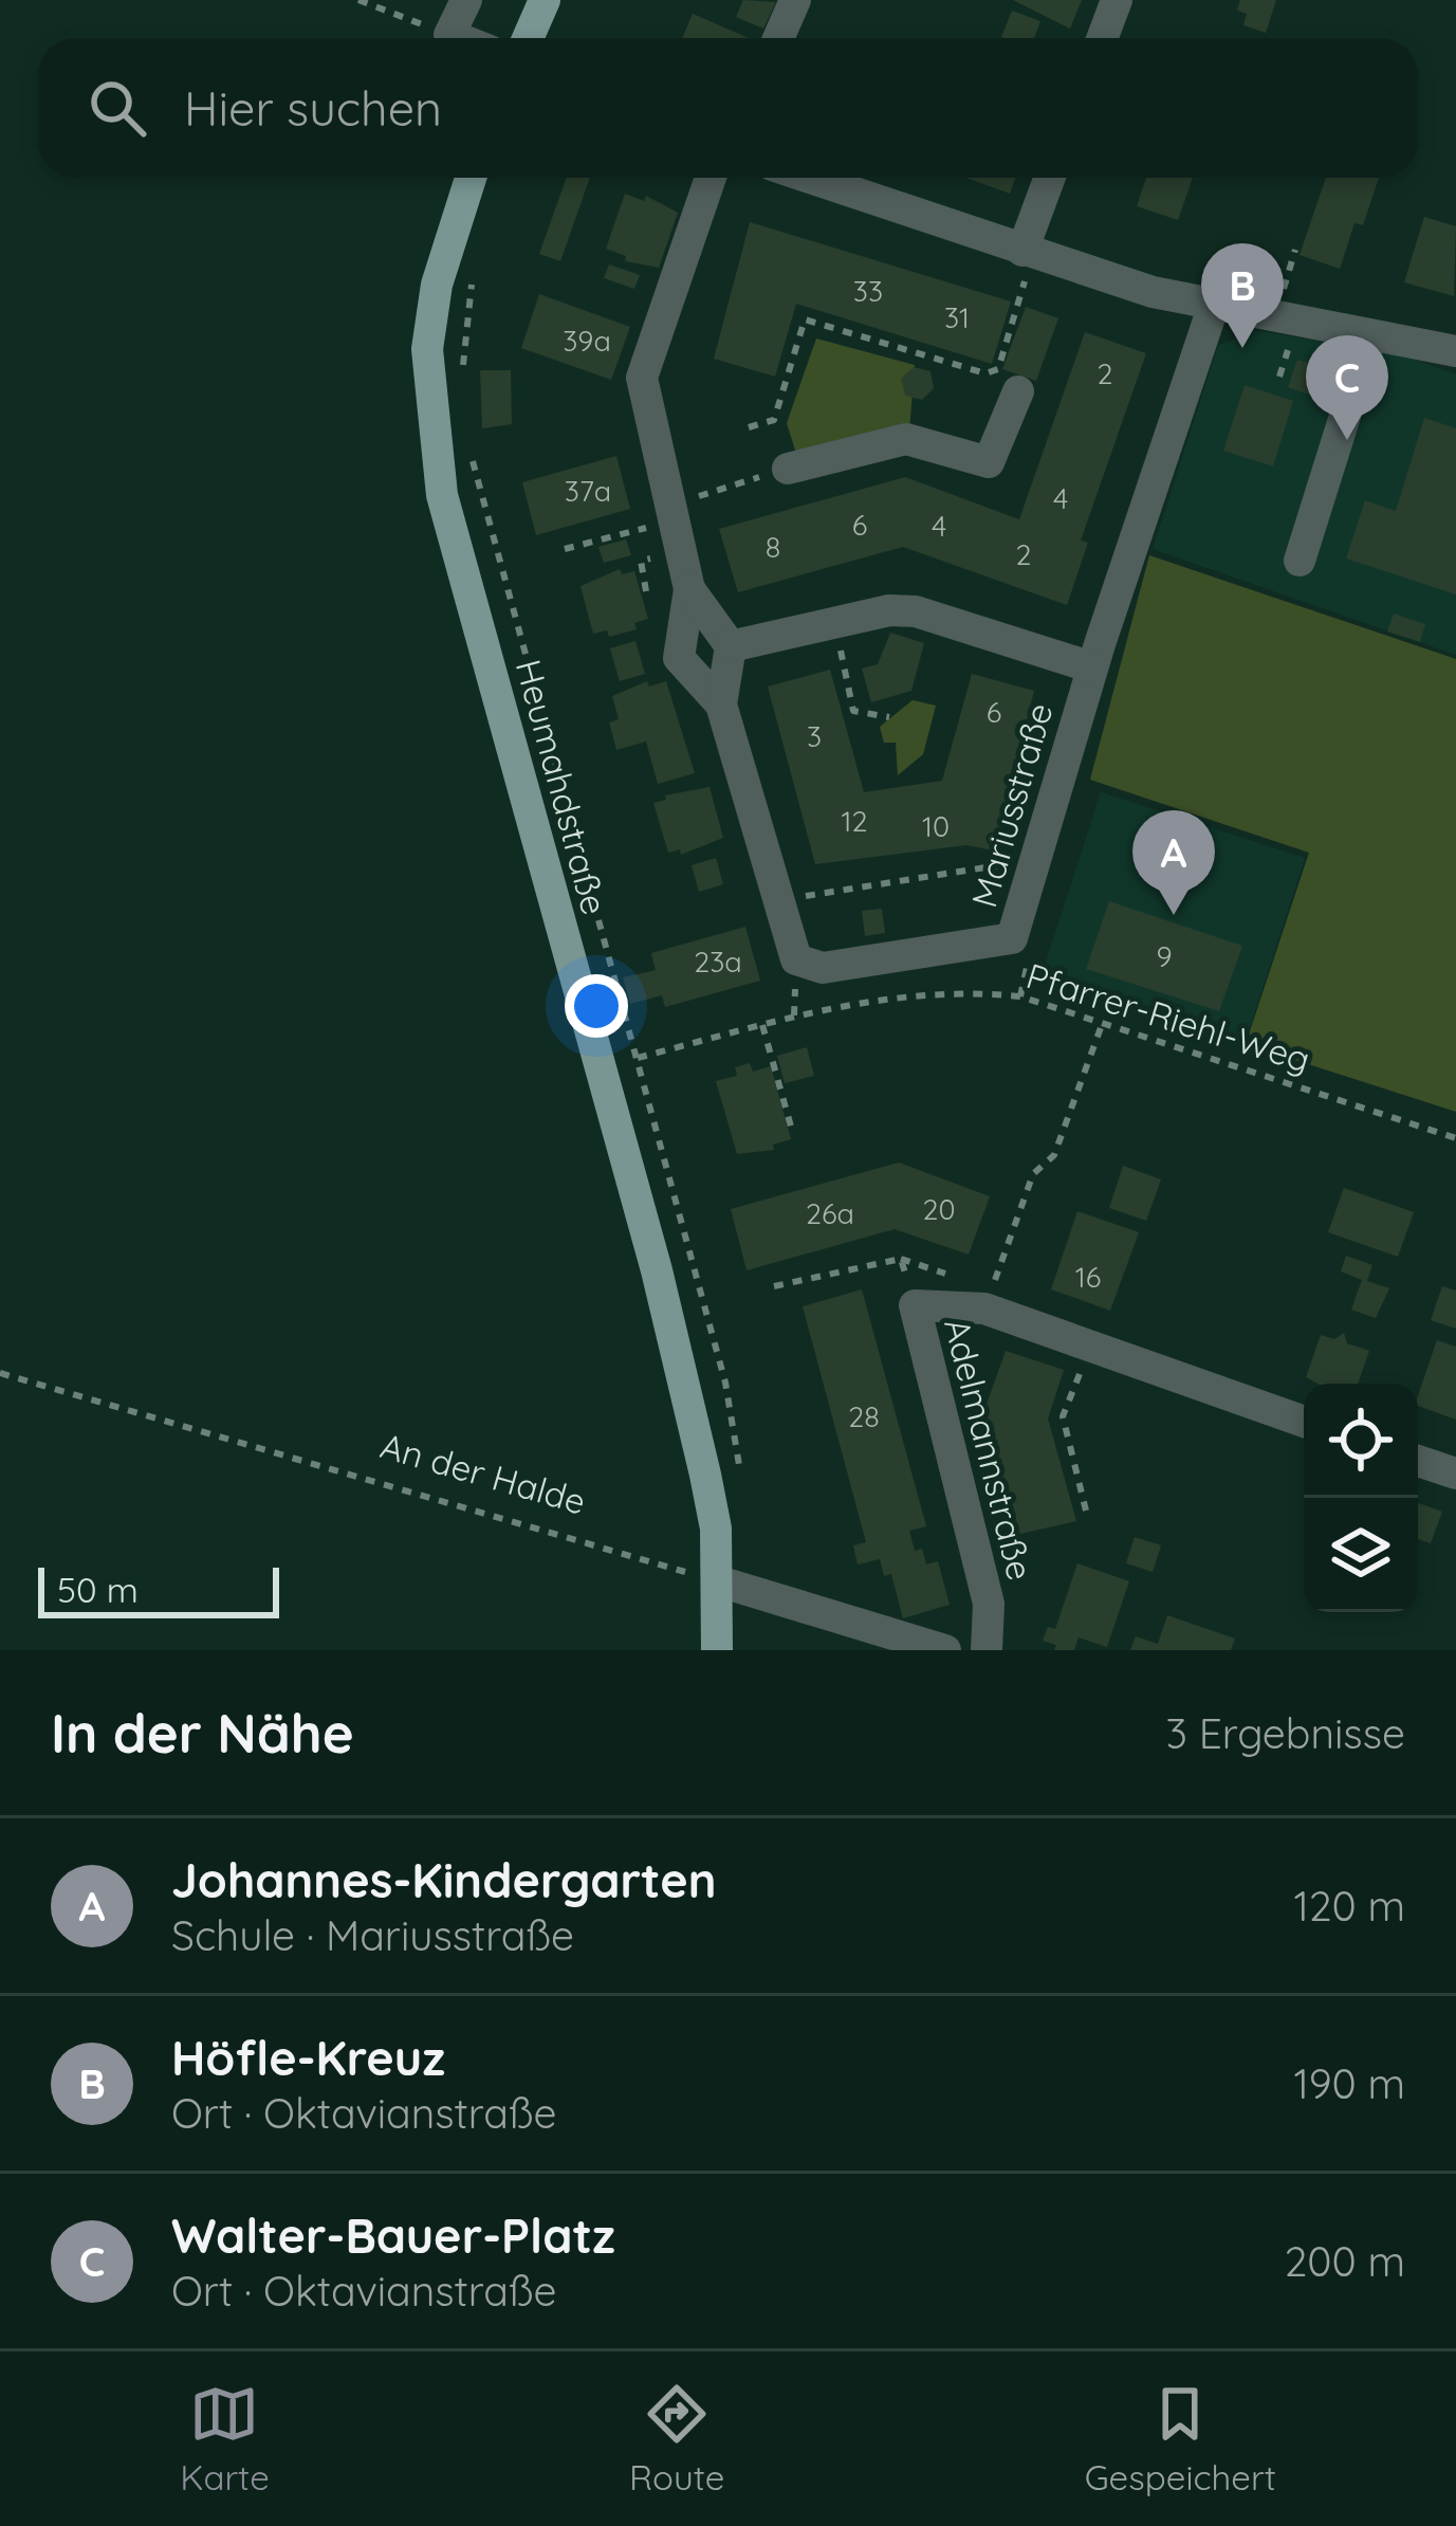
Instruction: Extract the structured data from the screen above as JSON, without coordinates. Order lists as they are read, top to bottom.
{
  "streets": {
    "main road": ["Heumahdstraße"],
    "street": ["Mariusstraße", "Adelmannstraße"],
    "path": ["Pfarrer-Riehl-Weg", "An der Halde"]
  },
  "crossings": [
    ["Heumahdstraße", "An der Halde"]
  ],
  "house_numbers": [
    "33",
    "31",
    "39a",
    "2",
    "37a",
    "4",
    "6",
    "4",
    "8",
    "2",
    "6",
    "3",
    "12",
    "10",
    "9",
    "23a",
    "20",
    "26a",
    "16",
    "28"
  ],
  "scale_bar": "50 m",
  "page": {
    "search": "Hier suchen",
    "pins": ["B", "C", "A"],
    "scale": "50 m",
    "heading": ["In der Nähe", "3 Ergebnisse"],
    "list": [
      {
        "mark": "A",
        "name": "Johannes-Kindergarten",
        "note": "Schule · Mariusstraße",
        "value": "120 m"
      },
      {
        "mark": "B",
        "name": "Höfle-Kreuz",
        "note": "Ort · Oktavianstraße",
        "value": "190 m"
      },
      {
        "mark": "C",
        "name": "Walter-Bauer-Platz",
        "note": "Ort · Oktavianstraße",
        "value": "200 m"
      }
    ],
    "nav": ["Karte", "Route", "Gespeichert"]
  }
}
